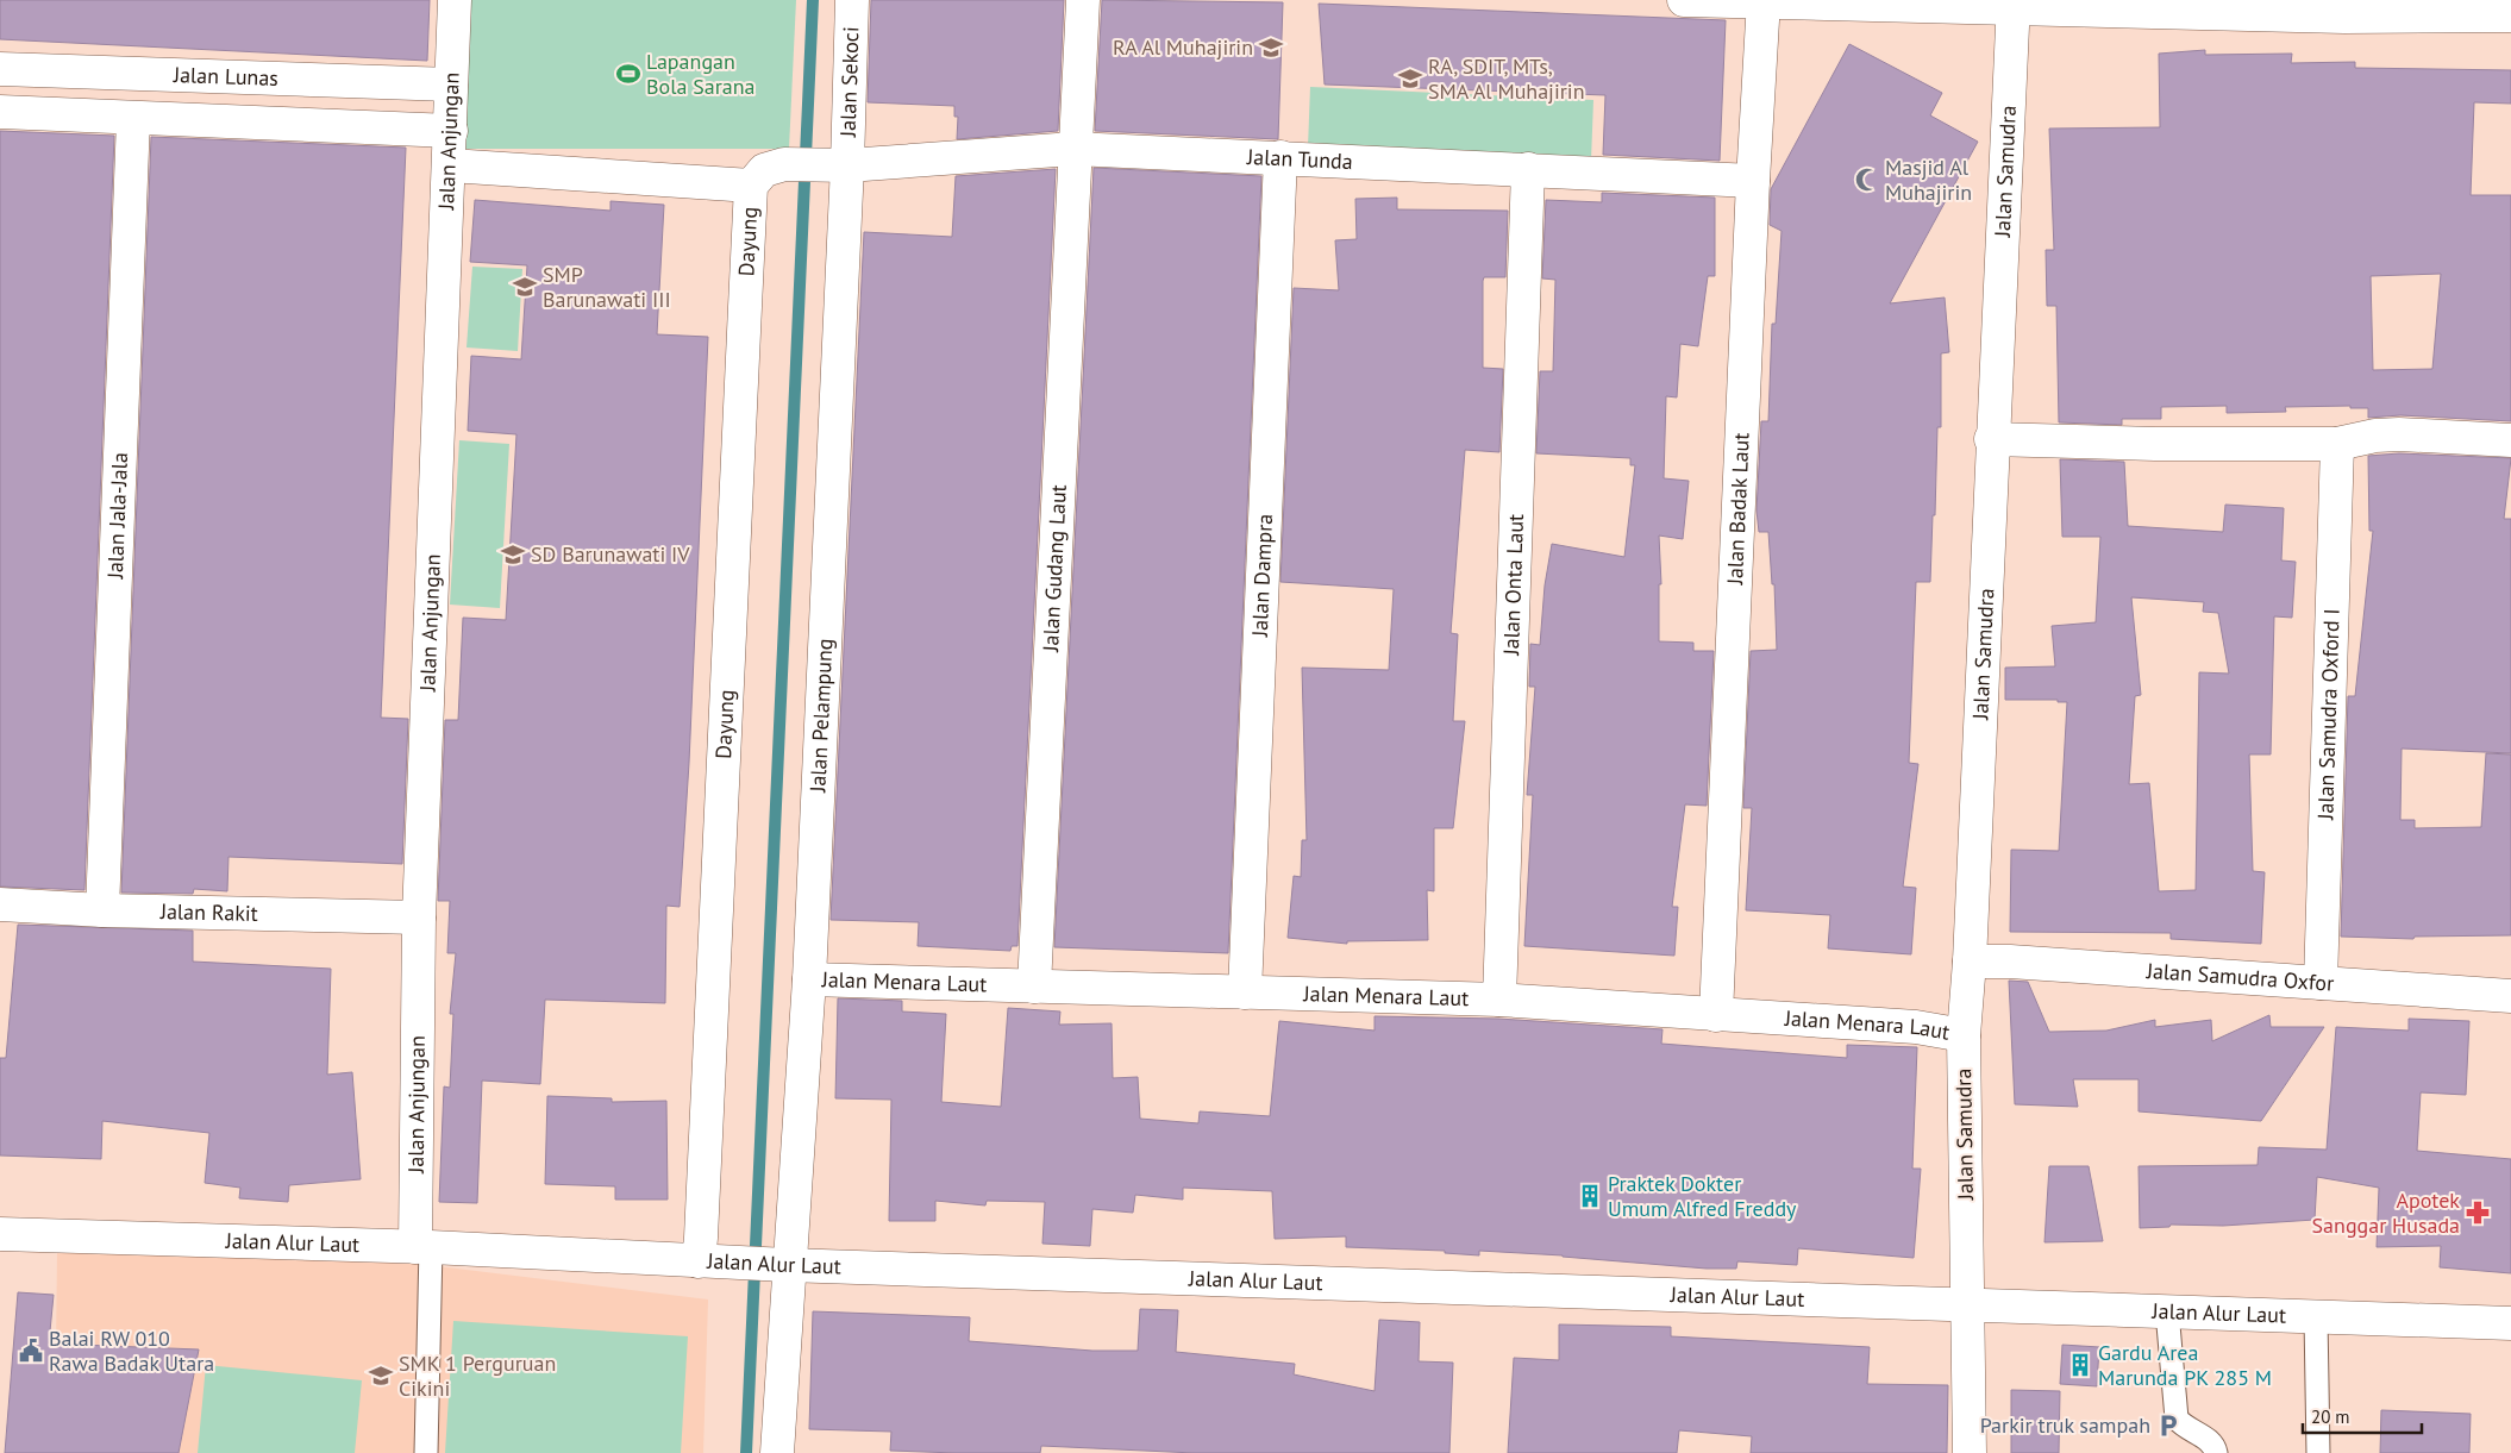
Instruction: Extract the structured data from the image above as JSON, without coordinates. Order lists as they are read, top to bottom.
{
  "streets": {
    "street": [
      "Jalan Lunas",
      "Jalan Sekoci",
      "Jalan Anjungan",
      "Jalan Tunda",
      "Jalan Samudra",
      "Dayung",
      "Jalan Badak Laut",
      "Jalan Jala-Jala",
      "Jalan Gudang Laut",
      "Jalan Dampra",
      "Jalan Onta Laut",
      "Jalan Samudra Oxford I",
      "Jalan Pelampung",
      "Jalan Rakit",
      "Jalan Samudra Oxfor",
      "Jalan Menara Laut",
      "Jalan Alur Laut"
    ]
  },
  "crossings": [
    ["Jalan Lunas", "Jalan Anjungan"],
    ["Jalan Sekoci", "Jalan Tunda"],
    ["Jalan Sekoci", "Jalan Pelampung"],
    ["Jalan Anjungan", "Jalan Rakit"],
    ["Jalan Anjungan", "Jalan Alur Laut"],
    ["Jalan Tunda", "Jalan Badak Laut"],
    ["Jalan Tunda", "Jalan Gudang Laut"],
    ["Jalan Tunda", "Jalan Dampra"],
    ["Jalan Tunda", "Jalan Onta Laut"],
    ["Jalan Tunda", "Jalan Pelampung"],
    ["Jalan Samudra", "Jalan Samudra Oxfor"],
    ["Jalan Samudra", "Jalan Menara Laut"],
    ["Jalan Samudra", "Jalan Alur Laut"],
    ["Dayung", "Jalan Alur Laut"],
    ["Jalan Badak Laut", "Jalan Menara Laut"],
    ["Jalan Jala-Jala", "Jalan Rakit"],
    ["Jalan Gudang Laut", "Jalan Menara Laut"],
    ["Jalan Dampra", "Jalan Menara Laut"],
    ["Jalan Onta Laut", "Jalan Menara Laut"],
    ["Jalan Samudra Oxford I", "Jalan Samudra Oxfor"],
    ["Jalan Pelampung", "Jalan Menara Laut"],
    ["Jalan Pelampung", "Jalan Alur Laut"]
  ],
  "places": {
    "school or university": [
      "RA Al Muhajirin",
      "RA, SDIT, MTs, SMA Al Muhajirin",
      "SMP Barunawati III",
      "SD Barunawati IV",
      "SMK 1 Perguruan Cikini"
    ],
    "sports": ["Lapangan Bola Sarana"],
    "mosque": ["Masjid Al Muhajirin"],
    "building": ["Praktek Dokter Umum Alfred Freddy", "Gardu Area Marunda PK 285 M"],
    "pharmacy": ["Apotek Sanggar Husada"],
    "public building": ["Balai RW 010 Rawa Badak Utara"],
    "parking": ["Parkir truk sampah"]
  },
  "scale_bar": "20 m"
}
